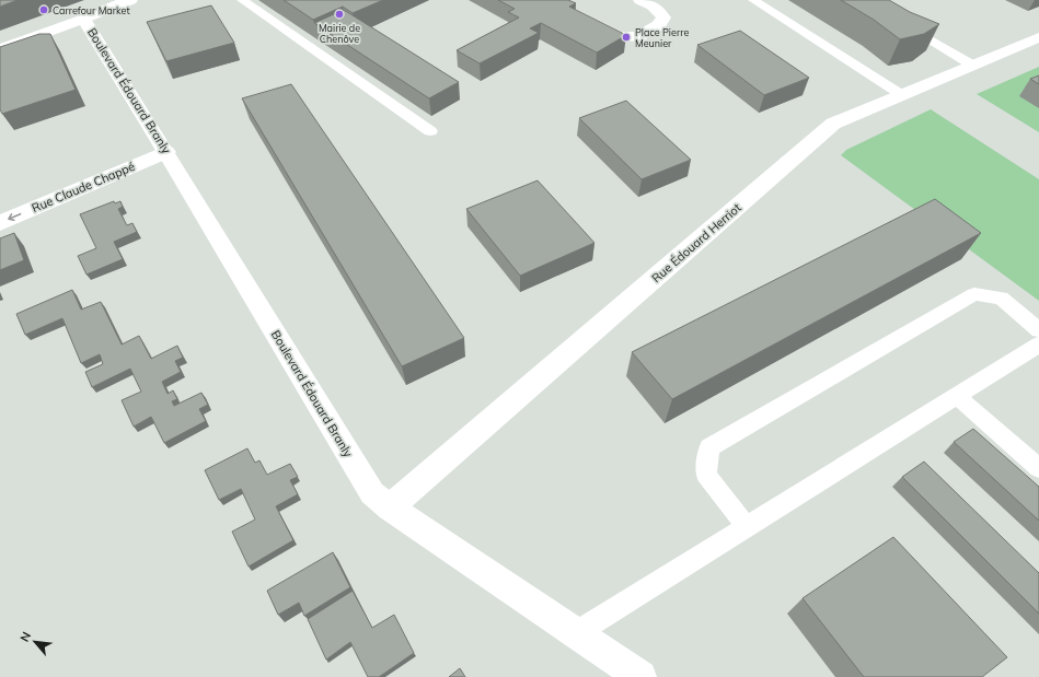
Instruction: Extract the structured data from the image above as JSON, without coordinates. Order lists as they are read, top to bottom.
{
  "streets": {
    "street": ["Boulevard Édouard Branly", "Rue Claude Chappé", "Rue Édouard Herriot"]
  },
  "crossings": [
    ["Boulevard Édouard Branly", "Rue Claude Chappé"],
    ["Boulevard Édouard Branly", "Rue Édouard Herriot"]
  ],
  "places": ["Carrefour Market", "Mairie de Chenôve", "Place Pierre Meunier"],
  "north": "top left"
}
